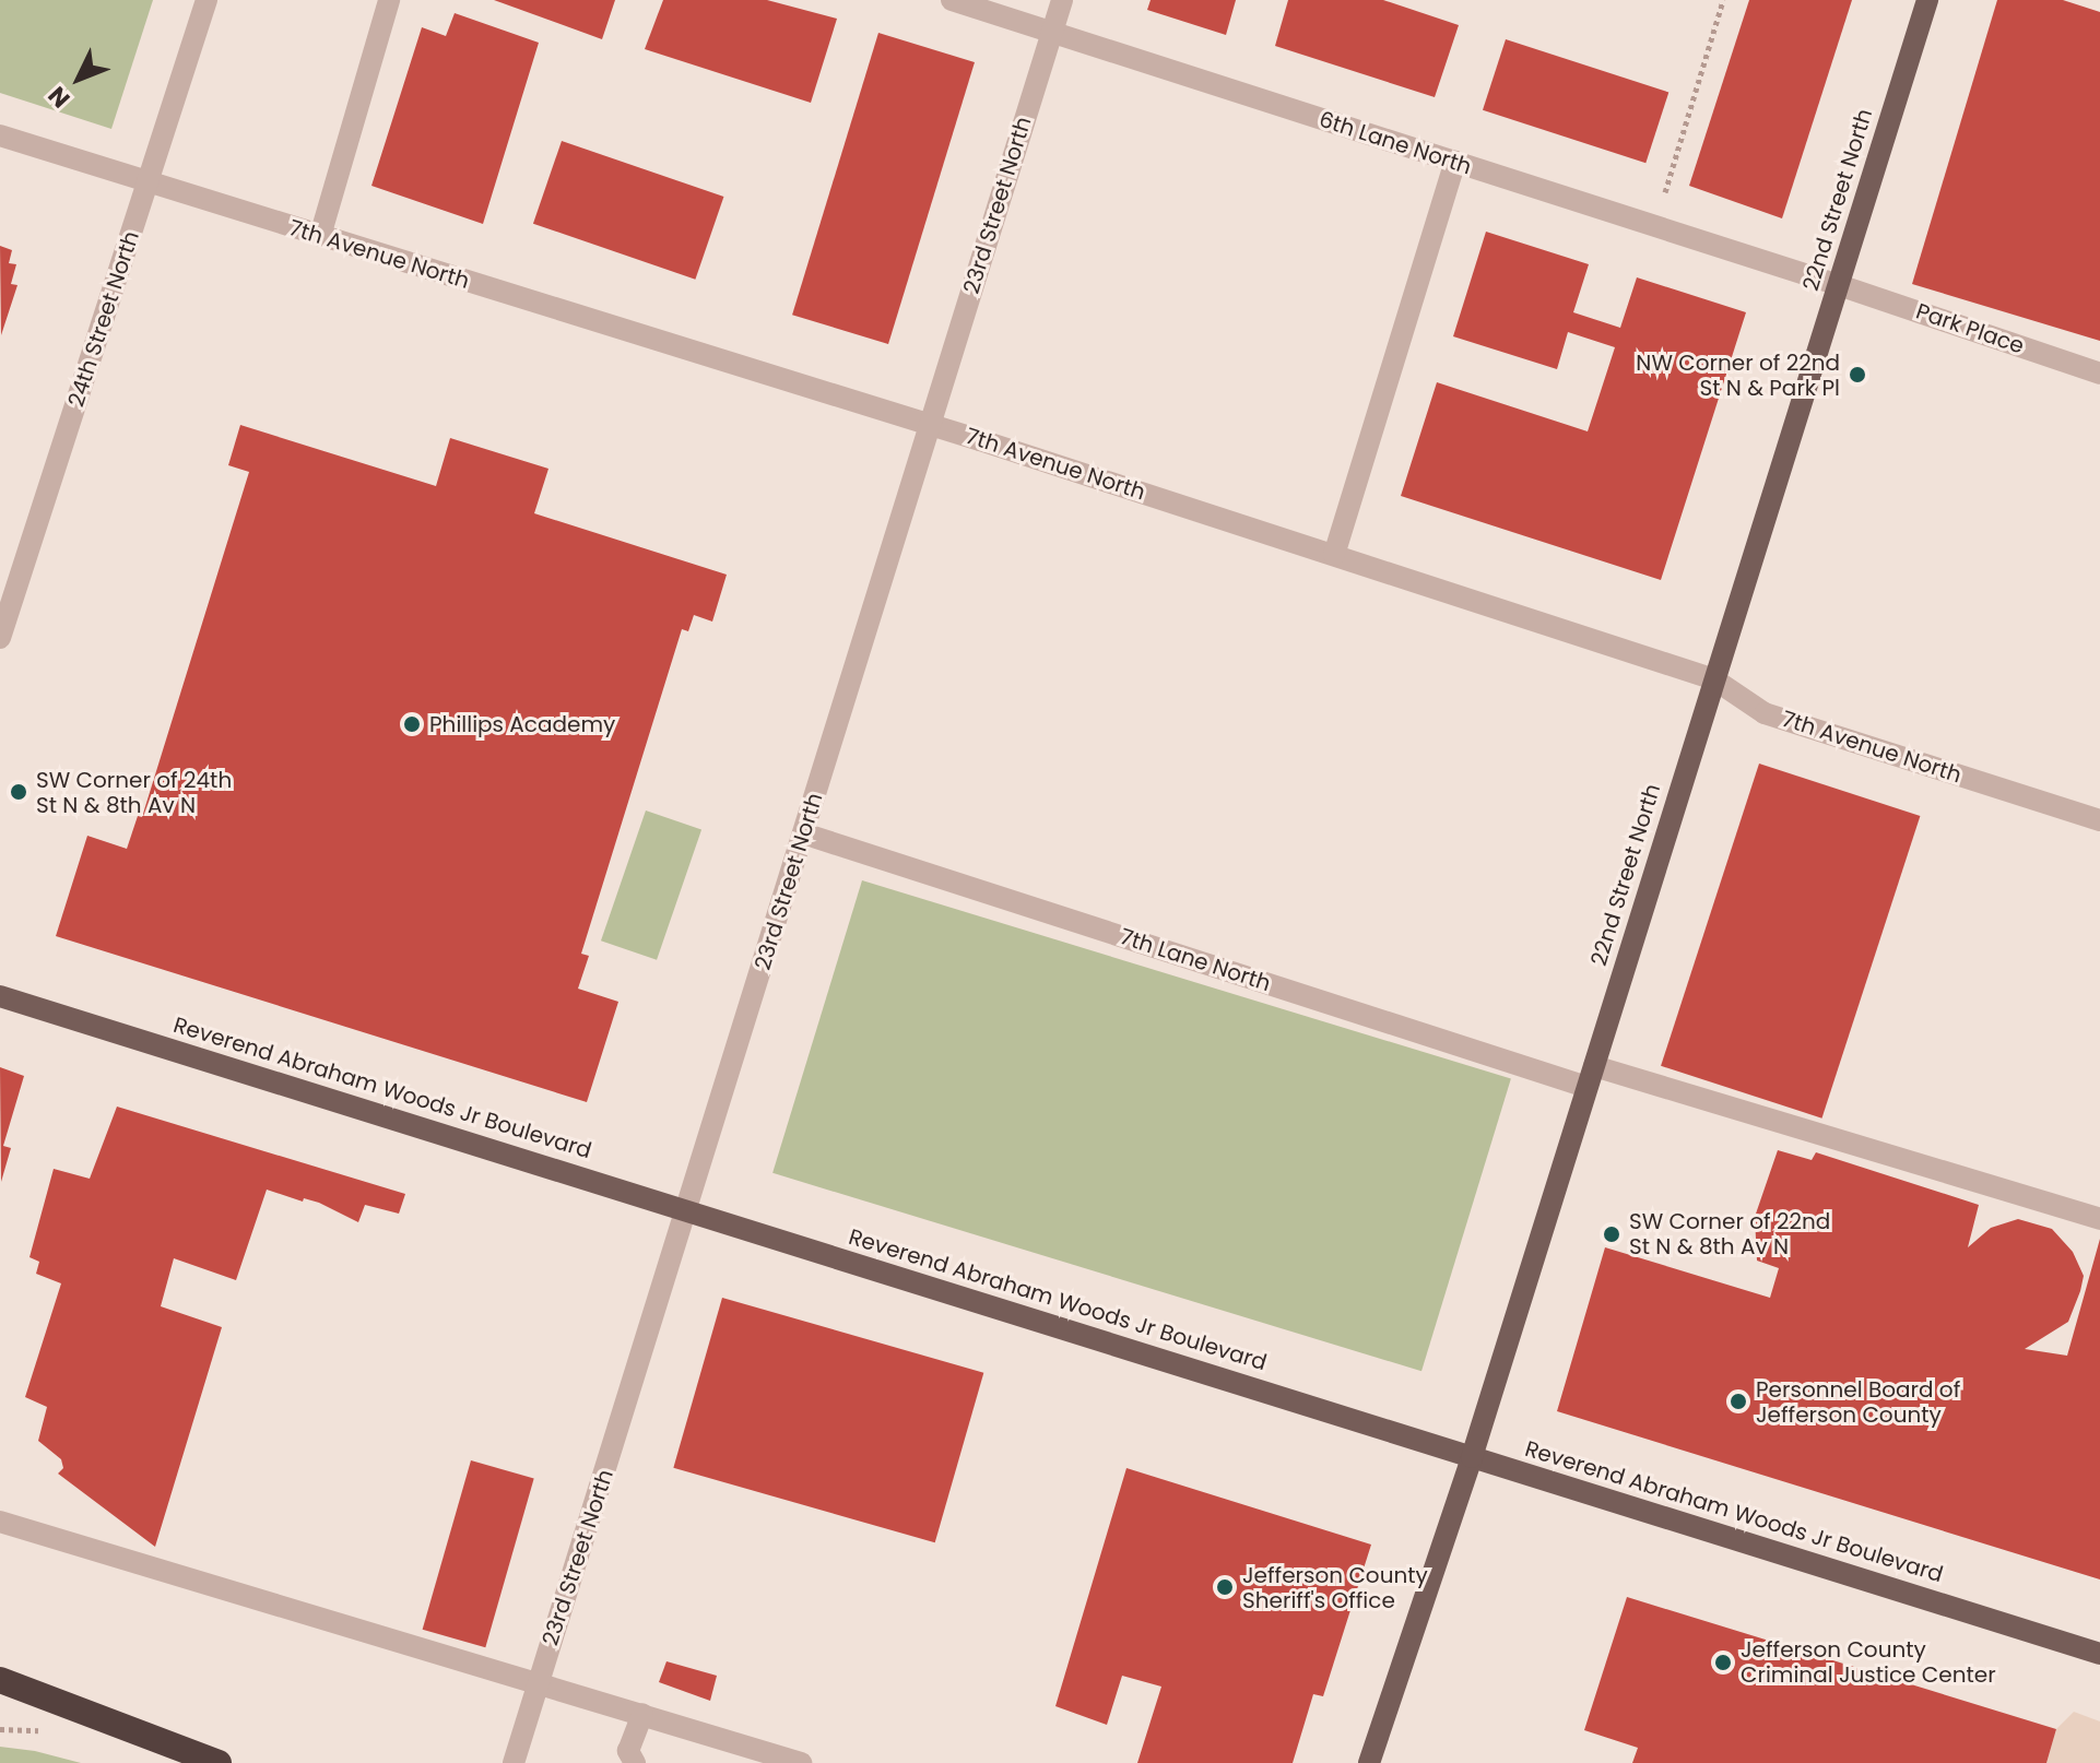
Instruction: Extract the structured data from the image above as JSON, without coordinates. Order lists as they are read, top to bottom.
{
  "streets": {
    "main road": ["22nd Street North", "Reverend Abraham Woods Jr Boulevard"],
    "street": [
      "6th Lane North",
      "23rd Street North",
      "7th Avenue North",
      "24th Street North",
      "Park Place",
      "7th Lane North"
    ]
  },
  "crossings": [
    ["6th Lane North", "22nd Street North"],
    ["6th Lane North", "23rd Street North"],
    ["6th Lane North", "Park Place"],
    ["22nd Street North", "7th Avenue North"],
    ["22nd Street North", "Park Place"],
    ["22nd Street North", "7th Lane North"],
    ["22nd Street North", "Reverend Abraham Woods Jr Boulevard"],
    ["23rd Street North", "7th Avenue North"],
    ["23rd Street North", "7th Lane North"],
    ["23rd Street North", "Reverend Abraham Woods Jr Boulevard"],
    ["7th Avenue North", "24th Street North"]
  ],
  "places": [
    "NW Corner of 22nd St N & Park Pl",
    "Phillips Academy",
    "SW Corner of 24th St N & 8th Av N",
    "SW Corner of 22nd St N & 8th Av N",
    "Personnel Board of Jefferson County",
    "Jefferson County Sheriff's Office",
    "Jefferson County Criminal Justice Center"
  ],
  "north": "bottom left"
}
